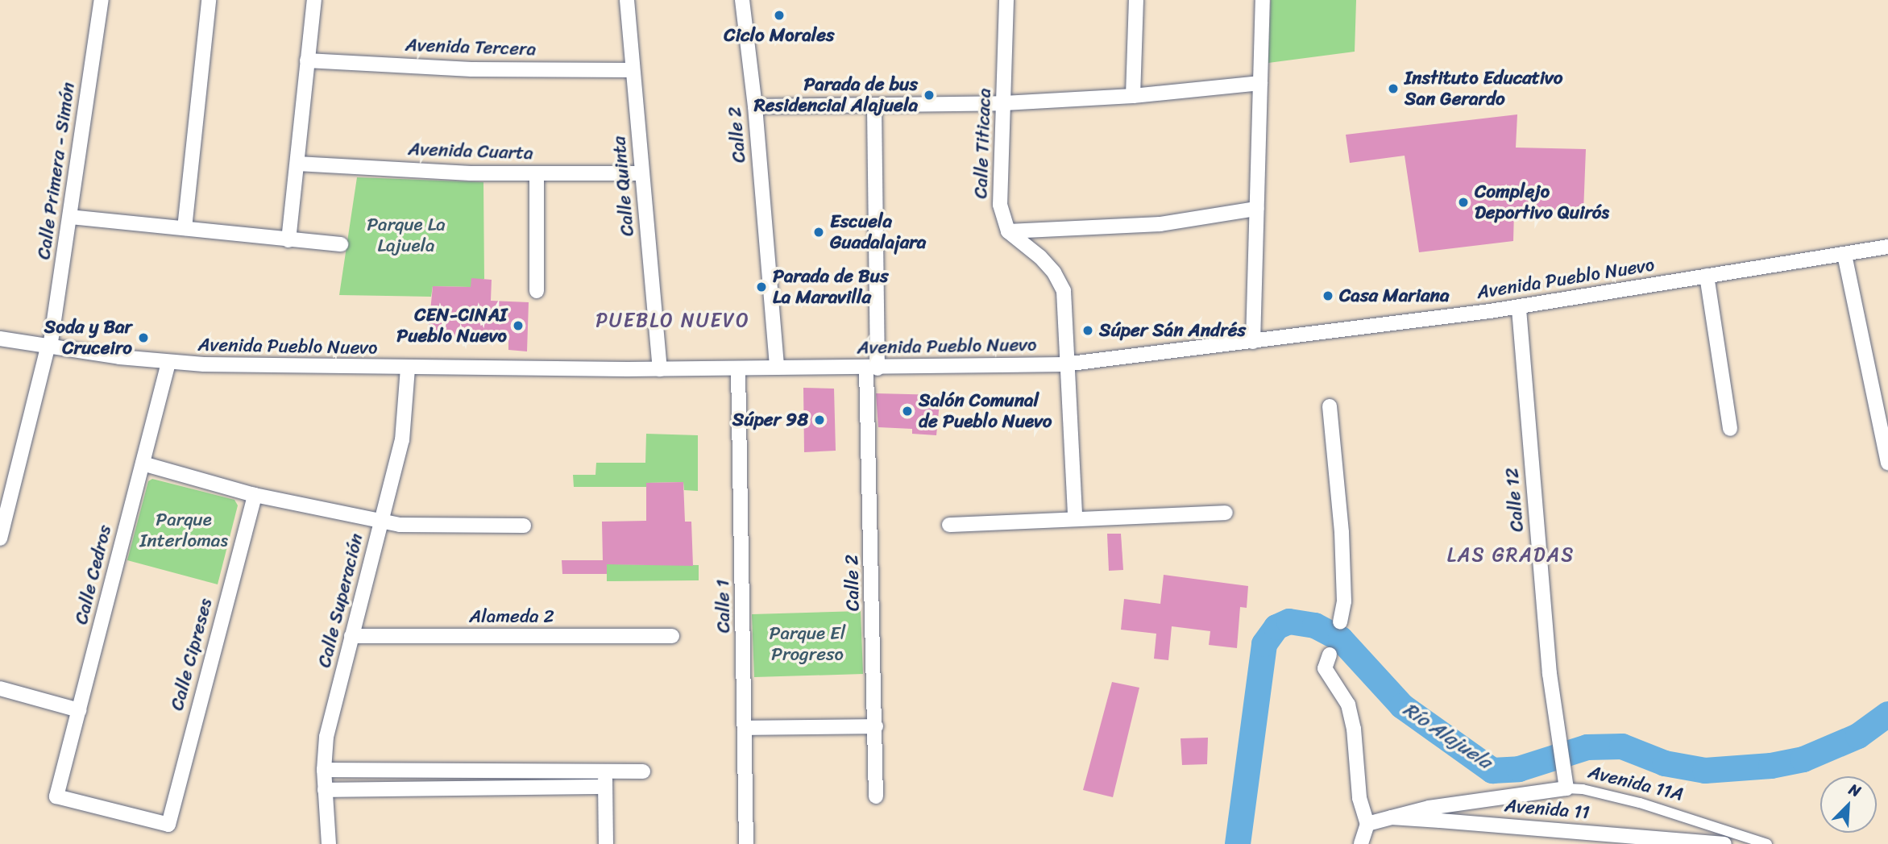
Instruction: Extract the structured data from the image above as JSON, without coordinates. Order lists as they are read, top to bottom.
{
  "streets": {
    "street": [
      "Avenida Tercera",
      "Calle 2",
      "Calle Titicaca",
      "Avenida Cuarta",
      "Calle Primera - Simón",
      "Calle Quinta",
      "Avenida Pueblo Nuevo",
      "Calle 12",
      "Calle Cedros",
      "Calle Superación",
      "Calle 1",
      "Alameda 2",
      "Calle Cipreses",
      "Avenida 11A",
      "Avenida 11"
    ]
  },
  "crossings": [
    ["Avenida Tercera", "Calle Quinta"],
    ["Calle 2", "Avenida Pueblo Nuevo"],
    ["Avenida Cuarta", "Calle Quinta"],
    ["Calle Primera - Simón", "Avenida Pueblo Nuevo"],
    ["Calle Quinta", "Avenida Pueblo Nuevo"],
    ["Avenida Pueblo Nuevo", "Calle 12"],
    ["Avenida Pueblo Nuevo", "Calle Cedros"],
    ["Avenida Pueblo Nuevo", "Calle Superación"],
    ["Avenida Pueblo Nuevo", "Calle 1"],
    ["Calle 12", "Avenida 11A"],
    ["Calle Cedros", "Calle Cipreses"],
    ["Calle Superación", "Alameda 2"],
    ["Avenida 11A", "Avenida 11"]
  ],
  "districts": ["PUEBLO NUEVO", "LAS GRADAS"],
  "water": ["Río Alajuela"],
  "parks": ["Parque La Lajuela", "Parque Interlomas", "Parque El Progreso"],
  "places": [
    "Ciclo Morales",
    "Instituto Educativo San Gerardo",
    "Parada de bus Residencial Alajuela",
    "Complejo Deportivo Quirós",
    "Escuela Guadalajara",
    "Parada de Bus La Maravilla",
    "Casa Mariana",
    "CEN-CINAI Pueblo Nuevo",
    "Súper Sán Andrés",
    "Soda y Bar Cruceiro",
    "Salón Comunal de Pueblo Nuevo",
    "Súper 98"
  ],
  "north": "top right"
}
